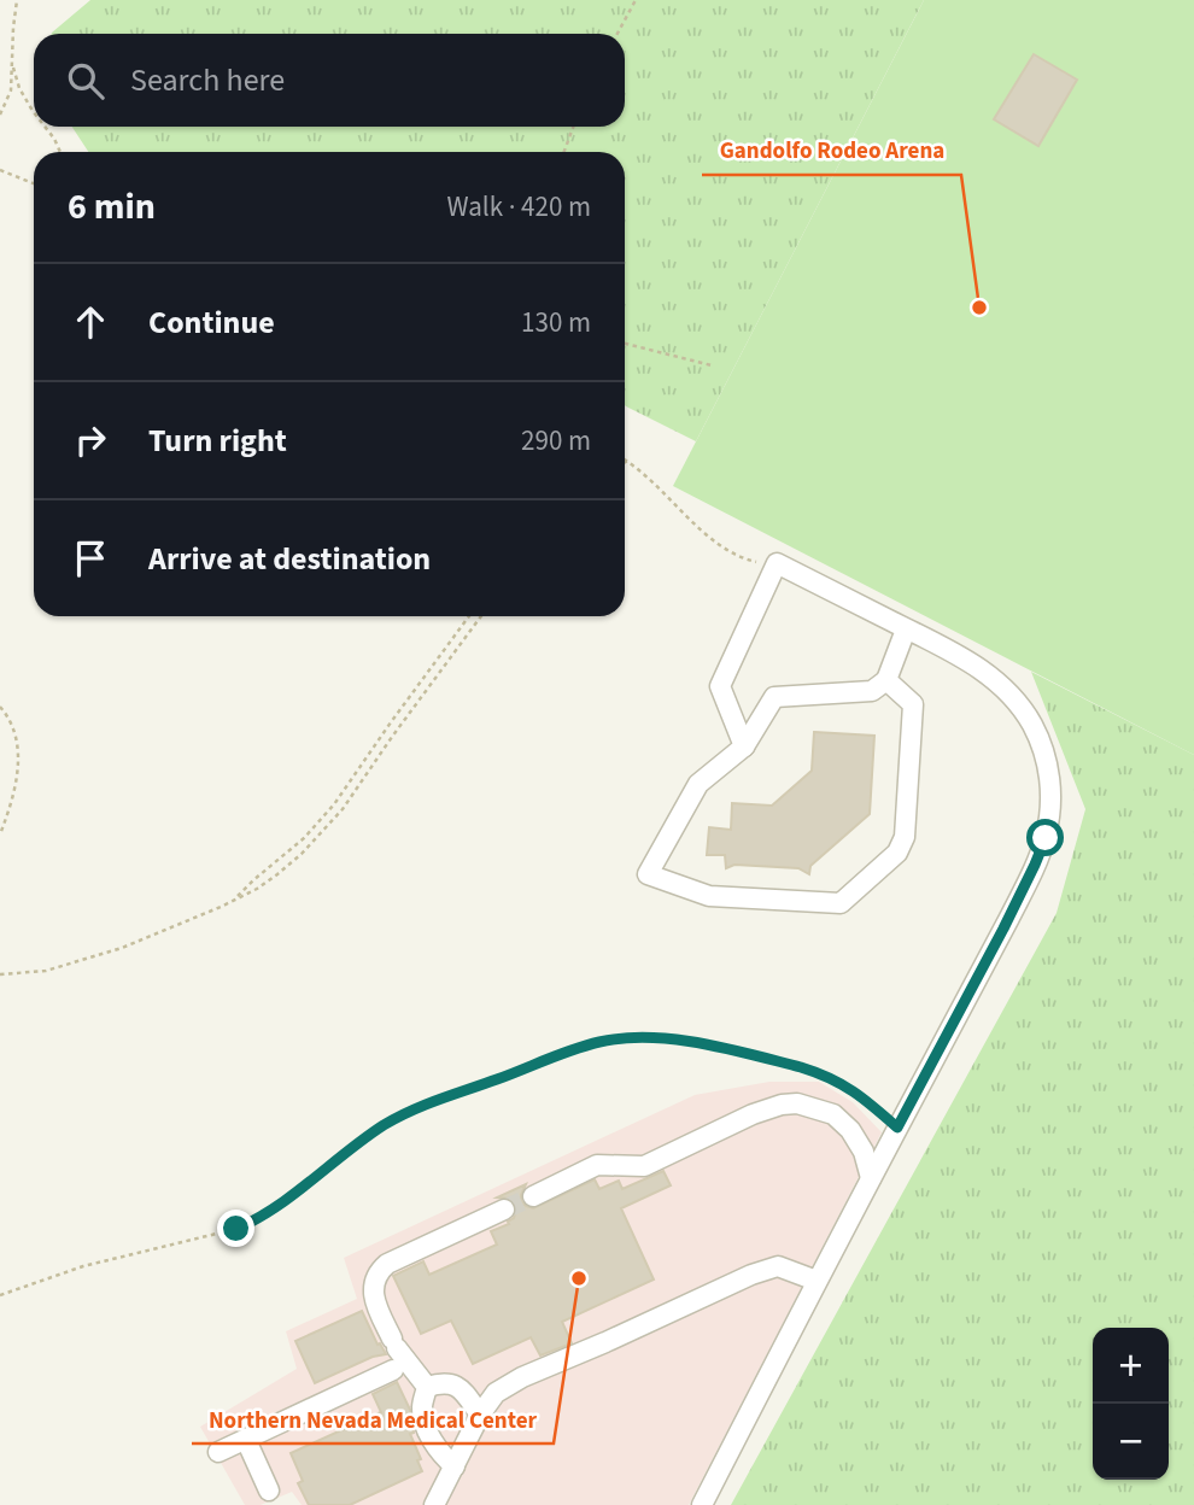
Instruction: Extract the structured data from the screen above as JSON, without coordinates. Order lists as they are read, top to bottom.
{
  "places": ["Gandolfo Rodeo Arena", "Northern Nevada Medical Center"],
  "page": {
    "search": "Search here",
    "heading": ["6 min", "Walk · 420 m"],
    "list": [
      ["Continue", "130 m"],
      ["Turn right", "290 m"],
      "Arrive at destination"
    ],
    "map_buttons": ["+", "−"]
  }
}
